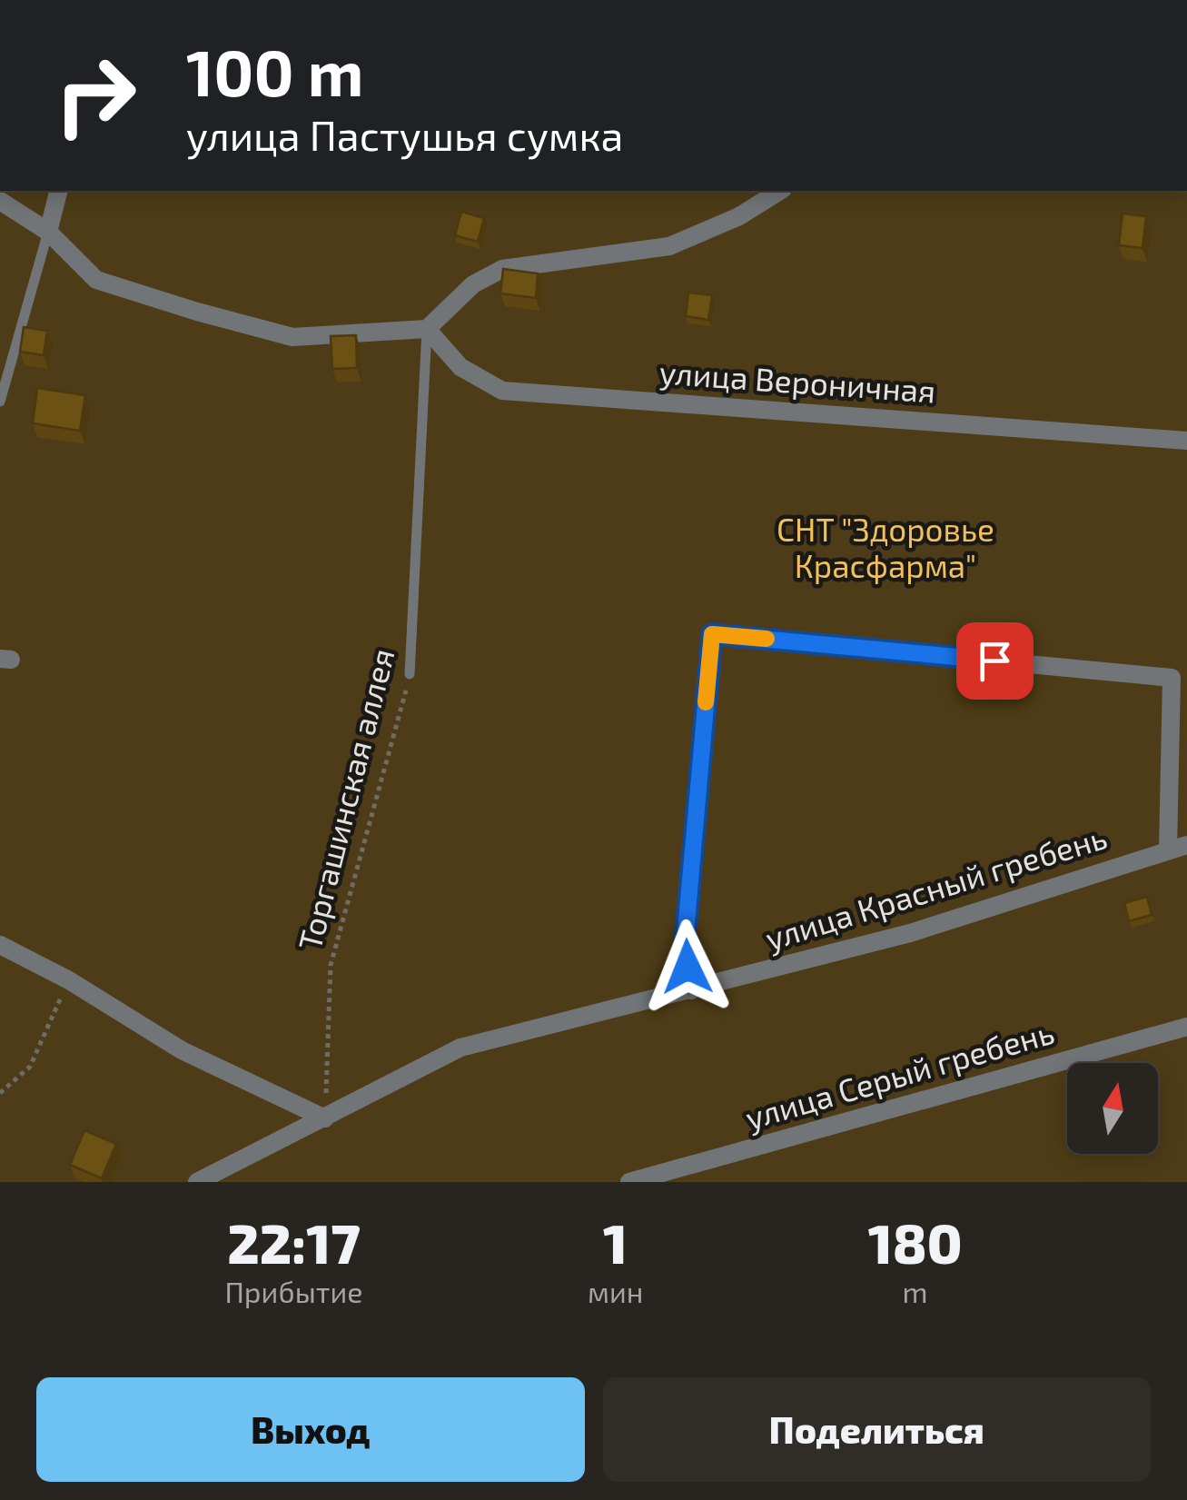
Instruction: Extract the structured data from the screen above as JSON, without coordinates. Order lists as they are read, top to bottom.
{
  "streets": {
    "street": ["улица Вероничная", "улица Красный гребень", "улица Серый гребень"],
    "lane": ["Торгашинская аллея"]
  },
  "crossings": [
    ["улица Вероничная", "Торгашинская аллея"],
    ["Торгашинская аллея", "улица Красный гребень"]
  ],
  "parks": ["СНТ \"Здоровье Красфарма\""],
  "north": "top",
  "page": {
    "turn": ["100 m", "улица Пастушья сумка"],
    "eta": [
      "22:17",
      "Прибытие",
      "1",
      "мин",
      "180",
      "m"
    ],
    "buttons": ["Выход", "Поделиться"]
  }
}
